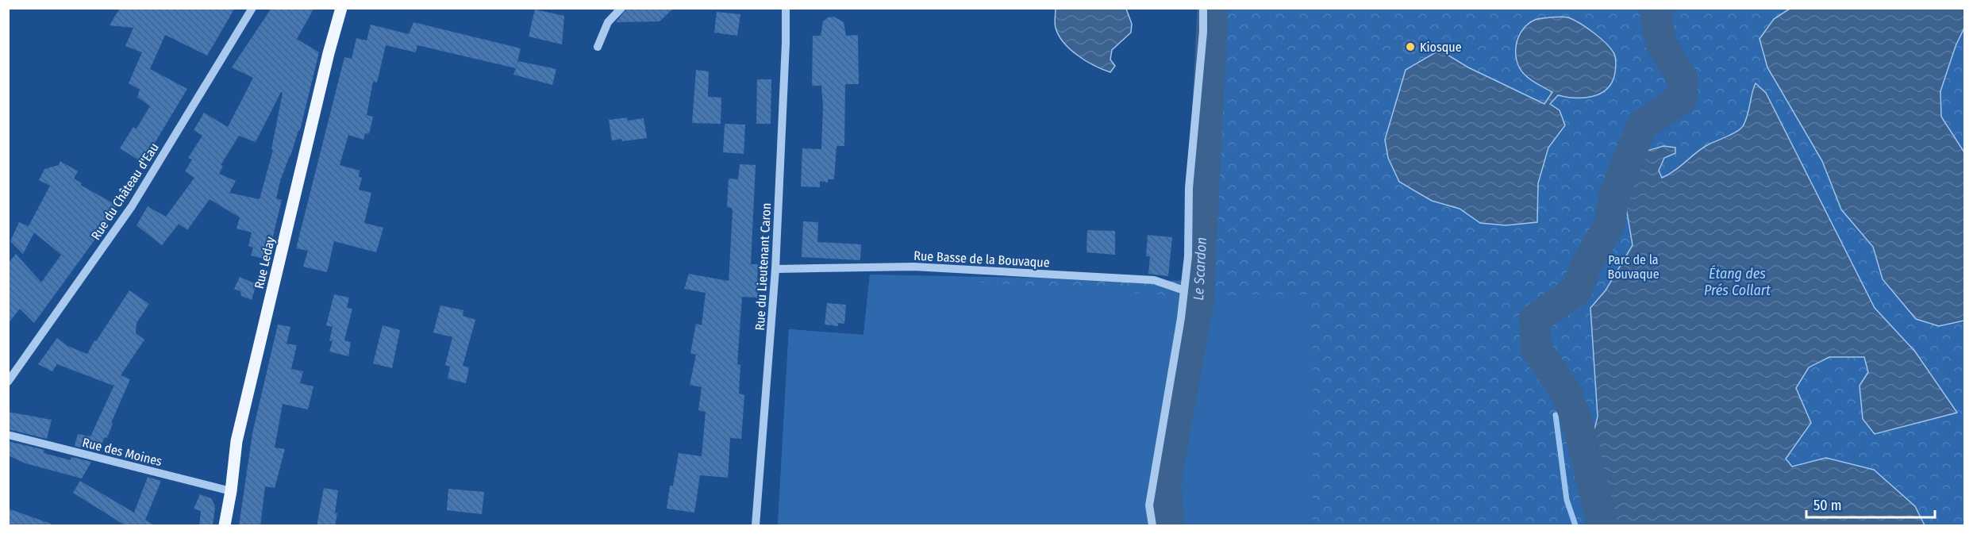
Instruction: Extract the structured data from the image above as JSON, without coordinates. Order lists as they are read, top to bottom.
{
  "streets": {
    "main road": ["Rue Leday"],
    "street": [
      "Rue du Château d'Eau",
      "Rue Basse de la Bouvaque",
      "Rue du Lieutenant Caron",
      "Rue des Moines"
    ]
  },
  "crossings": [
    ["Rue Basse de la Bouvaque", "Rue du Lieutenant Caron"],
    ["Rue Leday", "Rue des Moines"]
  ],
  "water": ["Le Scardon", "Étang des Prés Collart"],
  "parks": ["Parc de la Bouvaque"],
  "places": ["Kiosque"],
  "scale_bar": "50 m"
}
